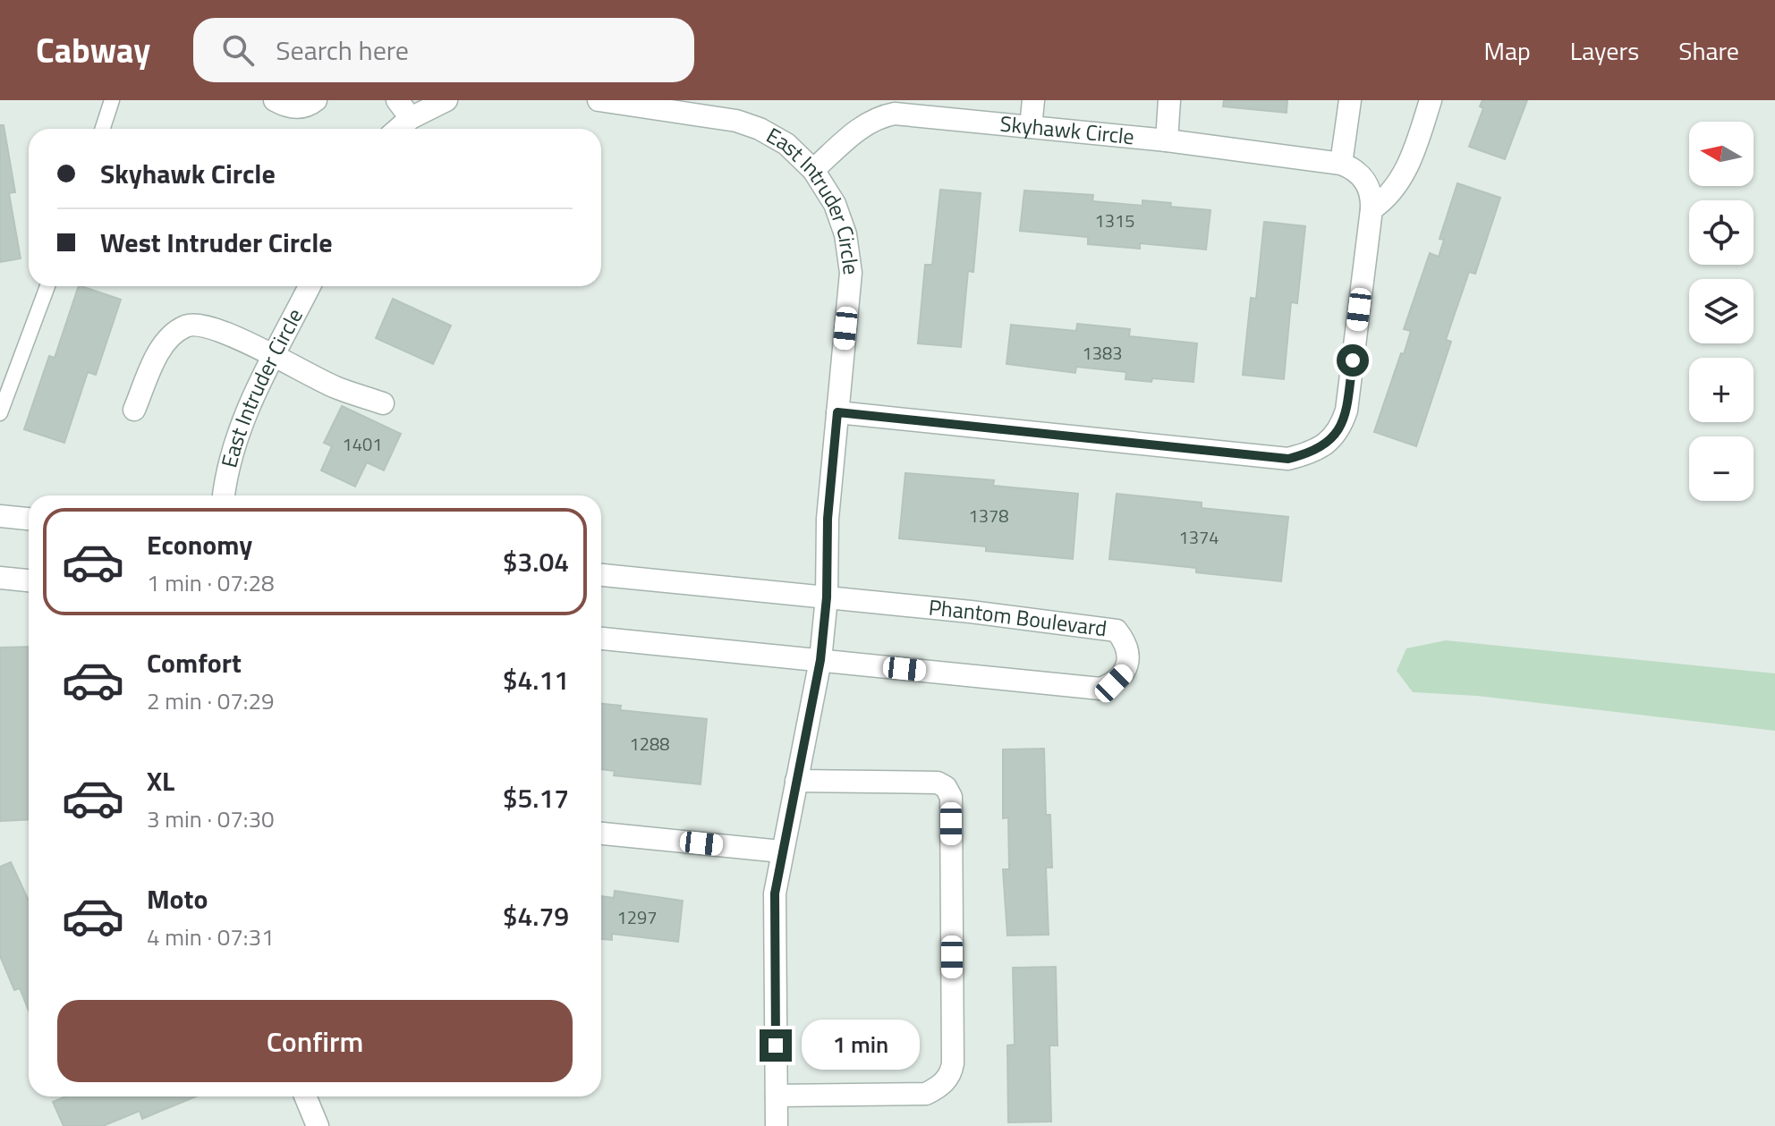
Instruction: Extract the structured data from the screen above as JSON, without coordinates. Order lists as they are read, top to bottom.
{
  "streets": {
    "street": ["Skyhawk Circle", "East Intruder Circle", "Phantom Boulevard"]
  },
  "crossings": [
    ["Skyhawk Circle", "East Intruder Circle"],
    ["East Intruder Circle", "Phantom Boulevard"]
  ],
  "house_numbers": [
    "1315",
    "1383",
    "1401",
    "1378",
    "1374",
    "1288",
    "1297"
  ],
  "north": "left",
  "page": {
    "header": "Cabway",
    "search": "Search here",
    "nav": ["Map", "Layers", "Share"],
    "map_buttons": ["+", "−"],
    "banner": ["Skyhawk Circle", "West Intruder Circle"],
    "list": [
      {
        "name": "Economy",
        "note": "1 min · 07:28",
        "value": "$3.04"
      },
      {
        "name": "Comfort",
        "note": "2 min · 07:29",
        "value": "$4.11"
      },
      {
        "name": "XL",
        "note": "3 min · 07:30",
        "value": "$5.17"
      },
      {
        "name": "Moto",
        "note": "4 min · 07:31",
        "value": "$4.79"
      }
    ],
    "buttons": "Confirm",
    "bubble": "1 min"
  }
}
